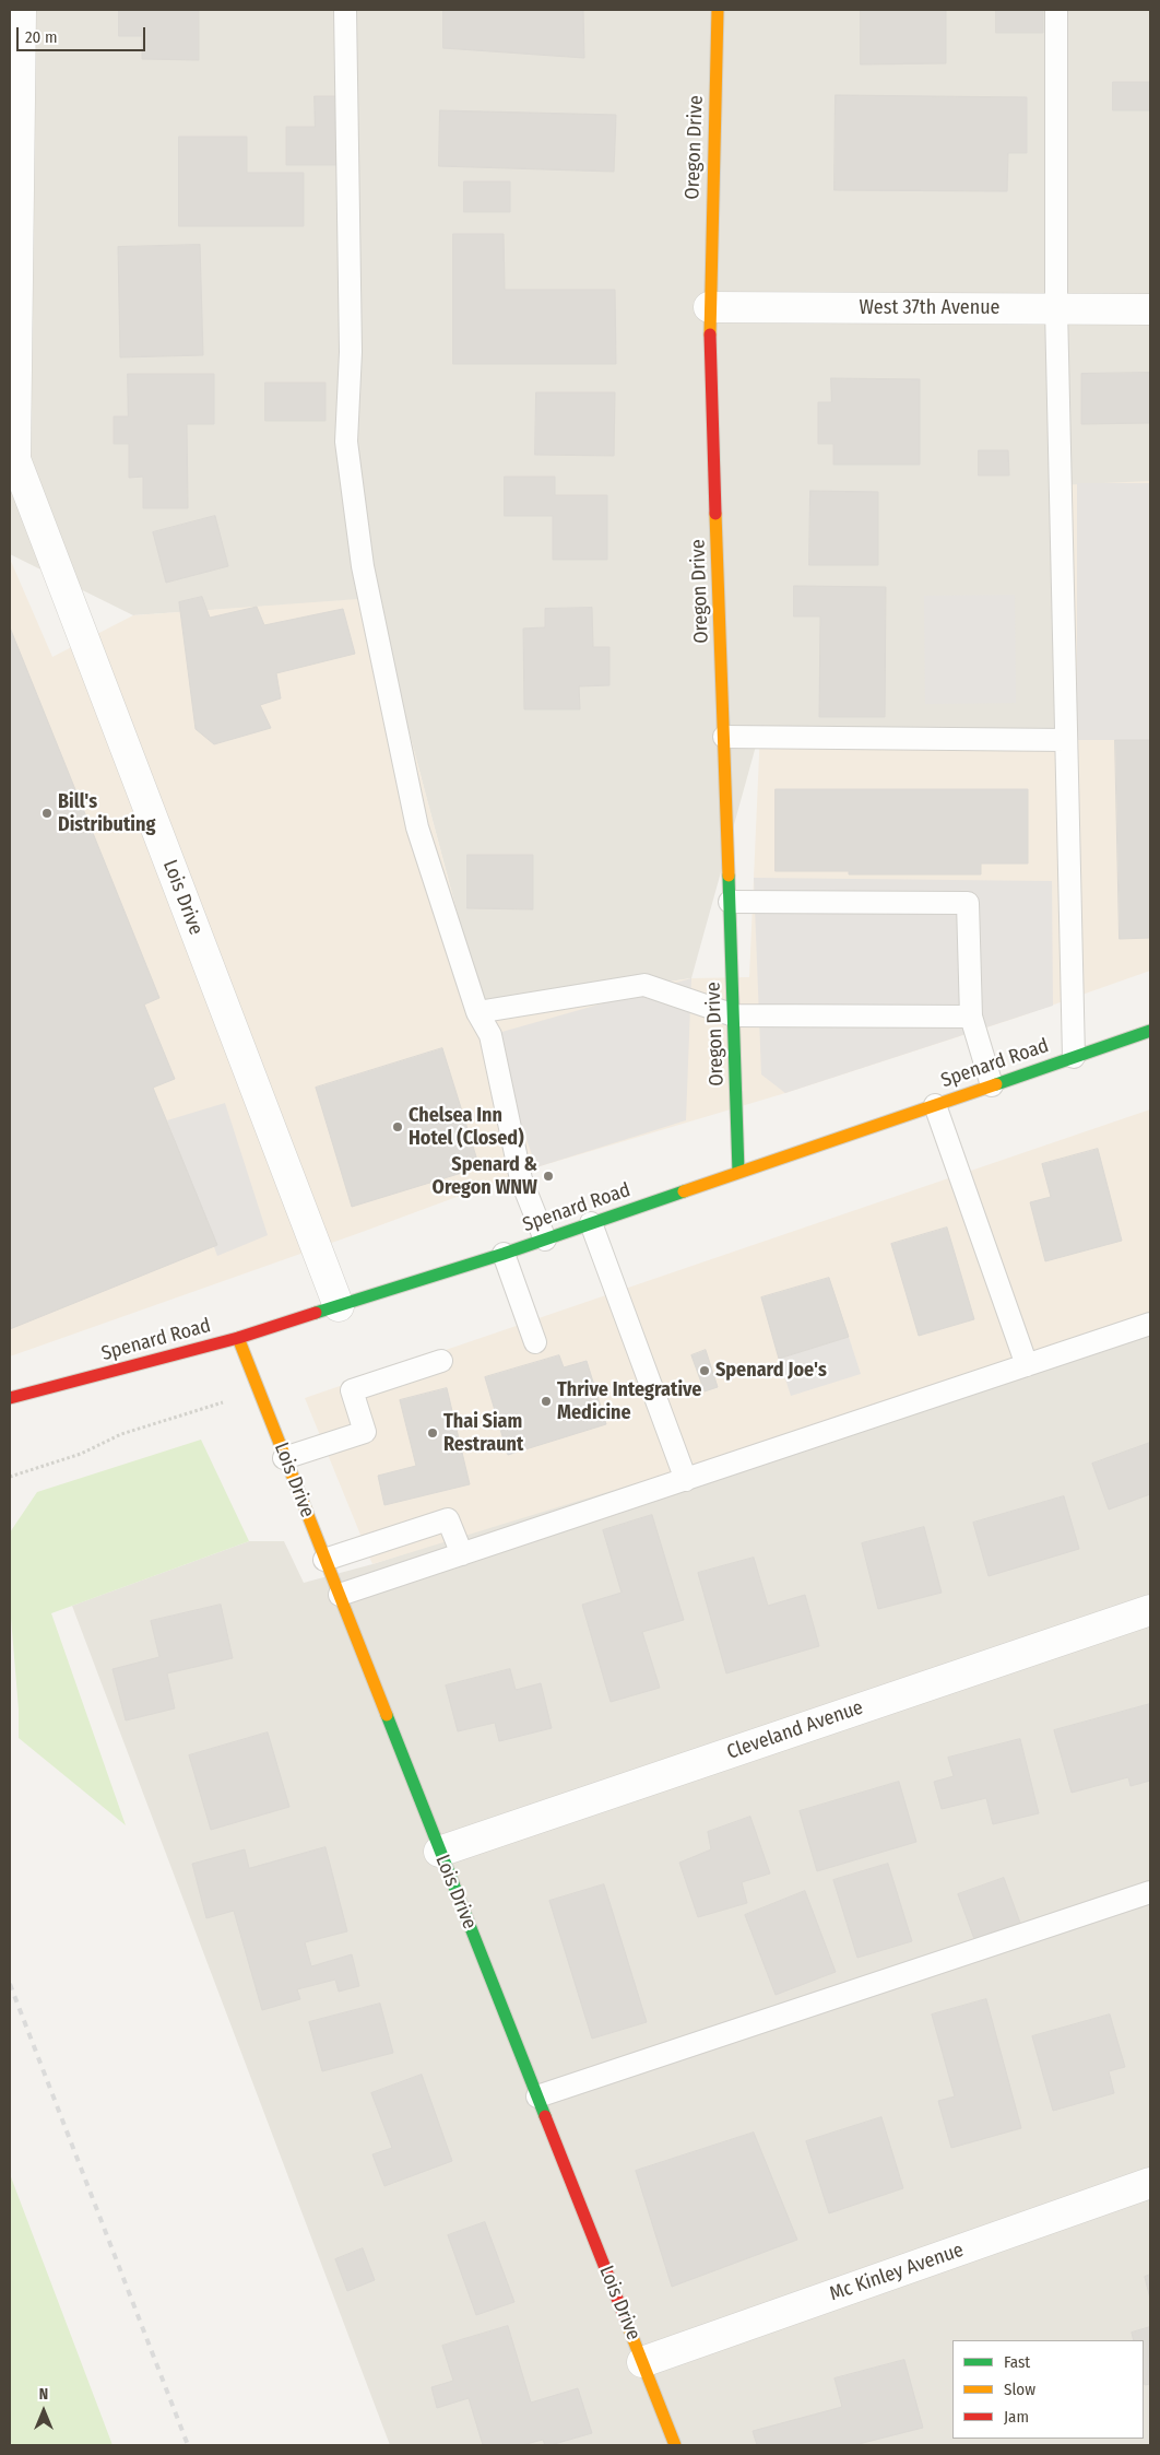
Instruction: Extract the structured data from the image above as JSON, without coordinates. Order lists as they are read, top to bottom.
{
  "streets": {
    "street": [
      "Oregon Drive",
      "West 37th Avenue",
      "Lois Drive",
      "Spenard Road",
      "Cleveland Avenue",
      "Mc Kinley Avenue"
    ]
  },
  "crossings": [
    ["Oregon Drive", "West 37th Avenue"],
    ["Oregon Drive", "Spenard Road"],
    ["Lois Drive", "Spenard Road"],
    ["Lois Drive", "Cleveland Avenue"],
    ["Lois Drive", "Mc Kinley Avenue"]
  ],
  "places": [
    "Bill's Distributing",
    "Chelsea Inn Hotel (Closed)",
    "Spenard & Oregon WNW",
    "Spenard Joe's",
    "Thrive Integrative Medicine",
    "Thai Siam Restraunt"
  ],
  "legend": ["Fast", "Slow", "Jam"],
  "scale_bar": "20 m",
  "north": "top"
}
